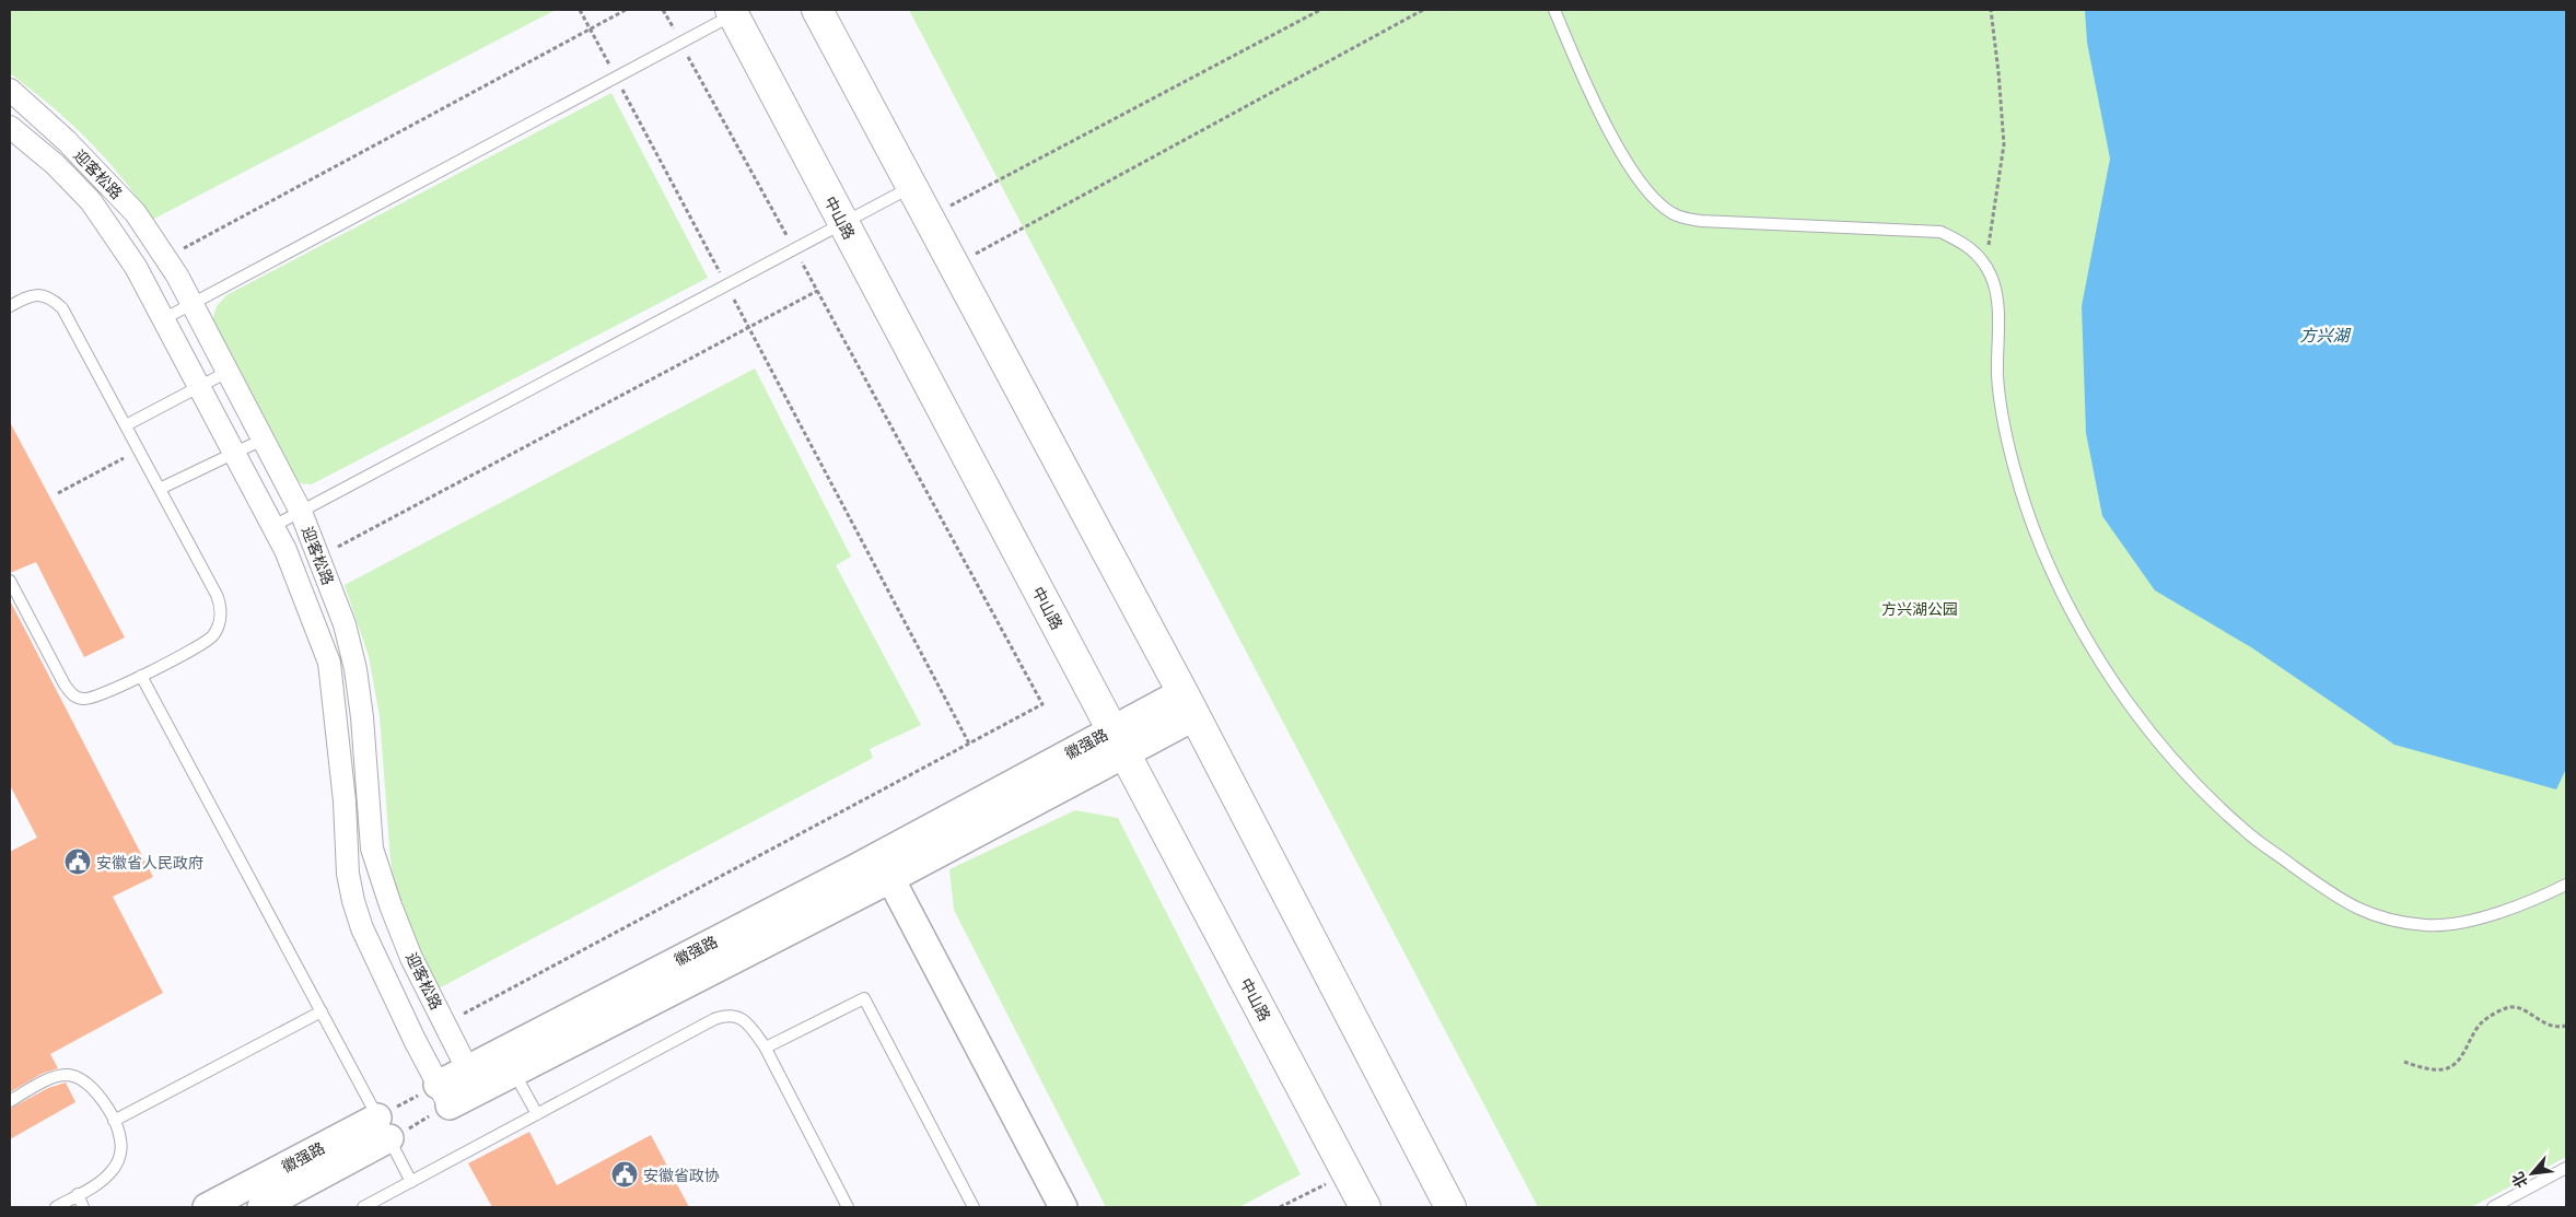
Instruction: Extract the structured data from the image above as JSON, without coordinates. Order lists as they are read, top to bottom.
{
  "streets": {
    "main road": ["中山路"],
    "street": ["迎客松路", "徽强路"]
  },
  "crossings": [
    ["迎客松路", "徽强路"],
    ["中山路", "徽强路"]
  ],
  "water": ["方兴湖"],
  "parks": ["方兴湖公园"],
  "places": {
    "public building": ["安徽省人民政府", "安徽省政协"]
  },
  "north": "bottom left"
}
